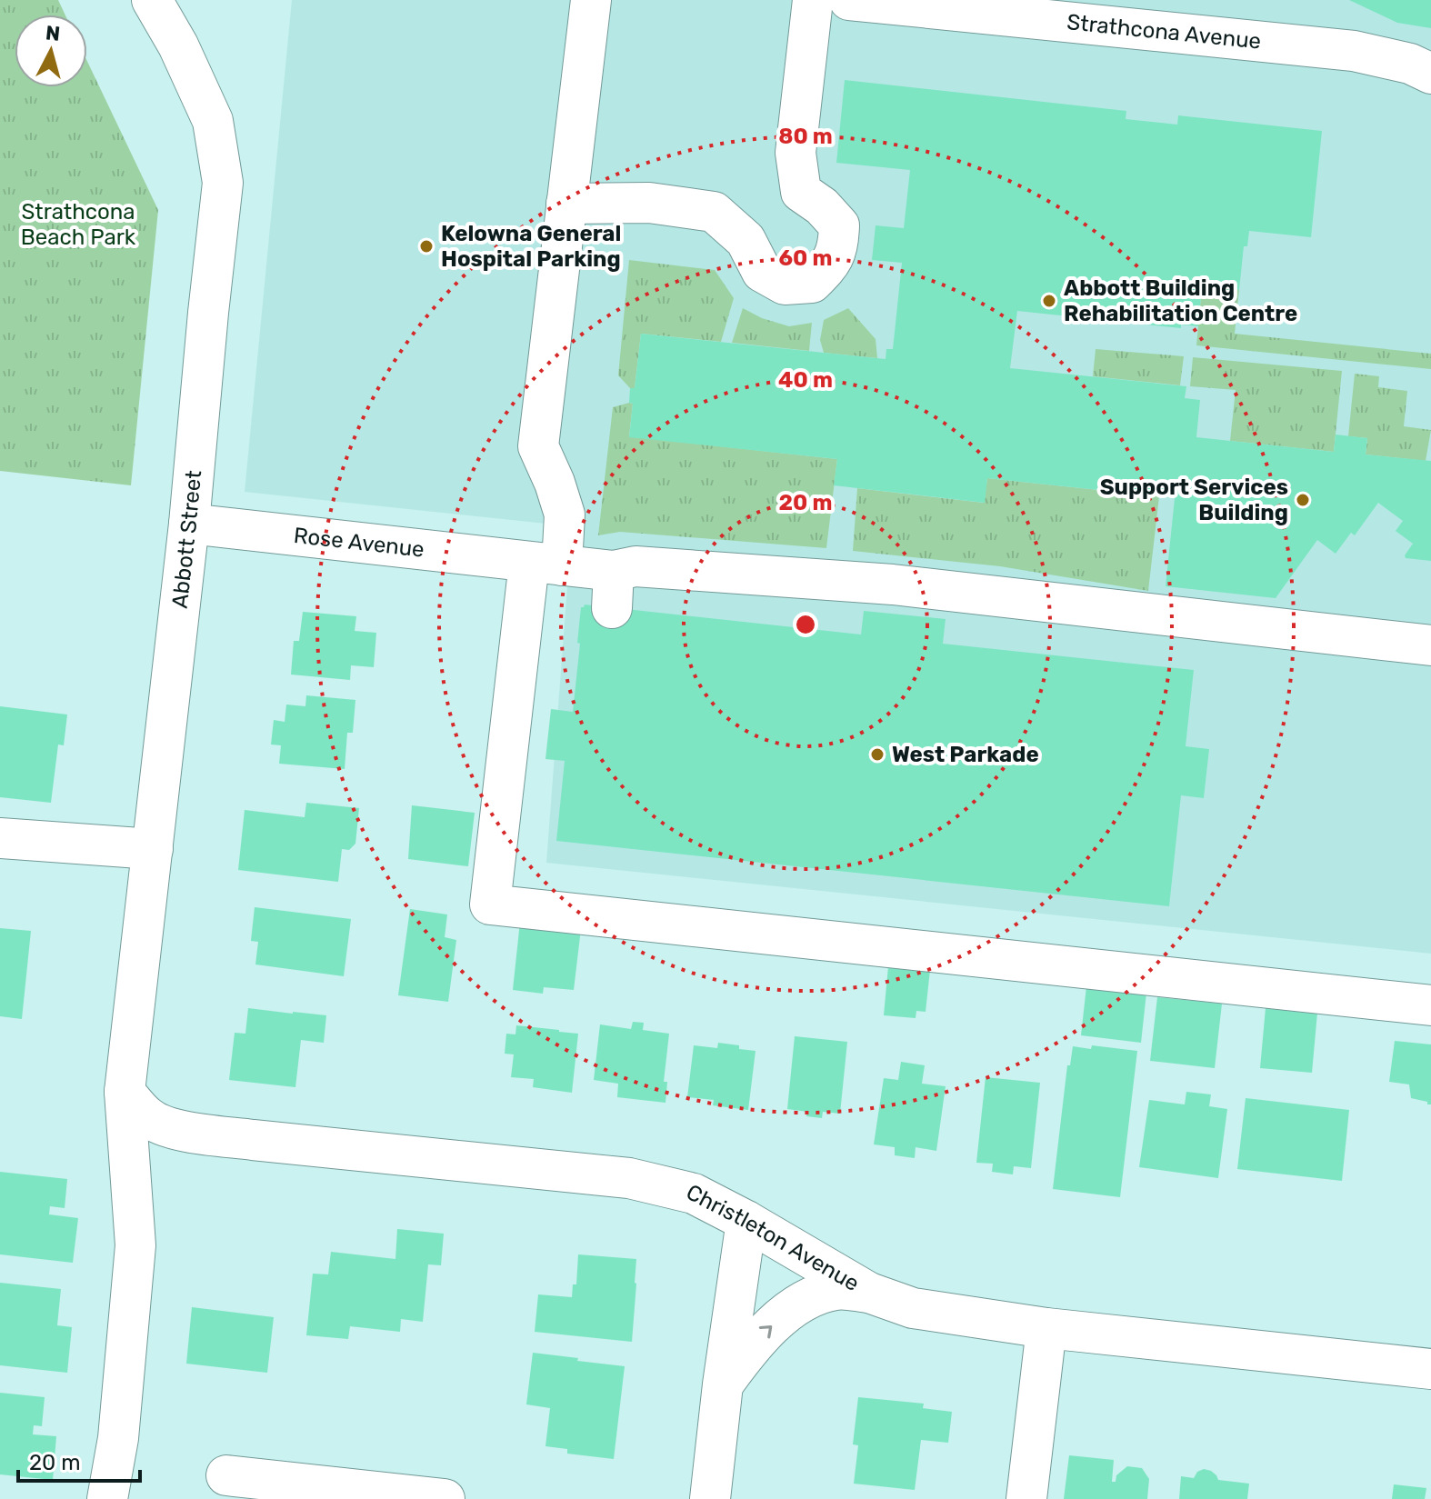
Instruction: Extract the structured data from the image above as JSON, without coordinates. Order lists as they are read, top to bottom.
{
  "streets": {
    "street": [
      "Strathcona Avenue",
      "Abbott Street",
      "Rose Avenue",
      "Christleton Avenue"
    ]
  },
  "crossings": [
    ["Abbott Street", "Rose Avenue"],
    ["Abbott Street", "Christleton Avenue"]
  ],
  "parks": ["Strathcona Beach Park"],
  "places": [
    "Kelowna General Hospital Parking",
    "Abbott Building Rehabilitation Centre",
    "Support Services Building",
    "West Parkade"
  ],
  "scale_bar": "20 m",
  "north": "top",
  "rings": [
    "80 m",
    "60 m",
    "40 m",
    "20 m"
  ]
}
